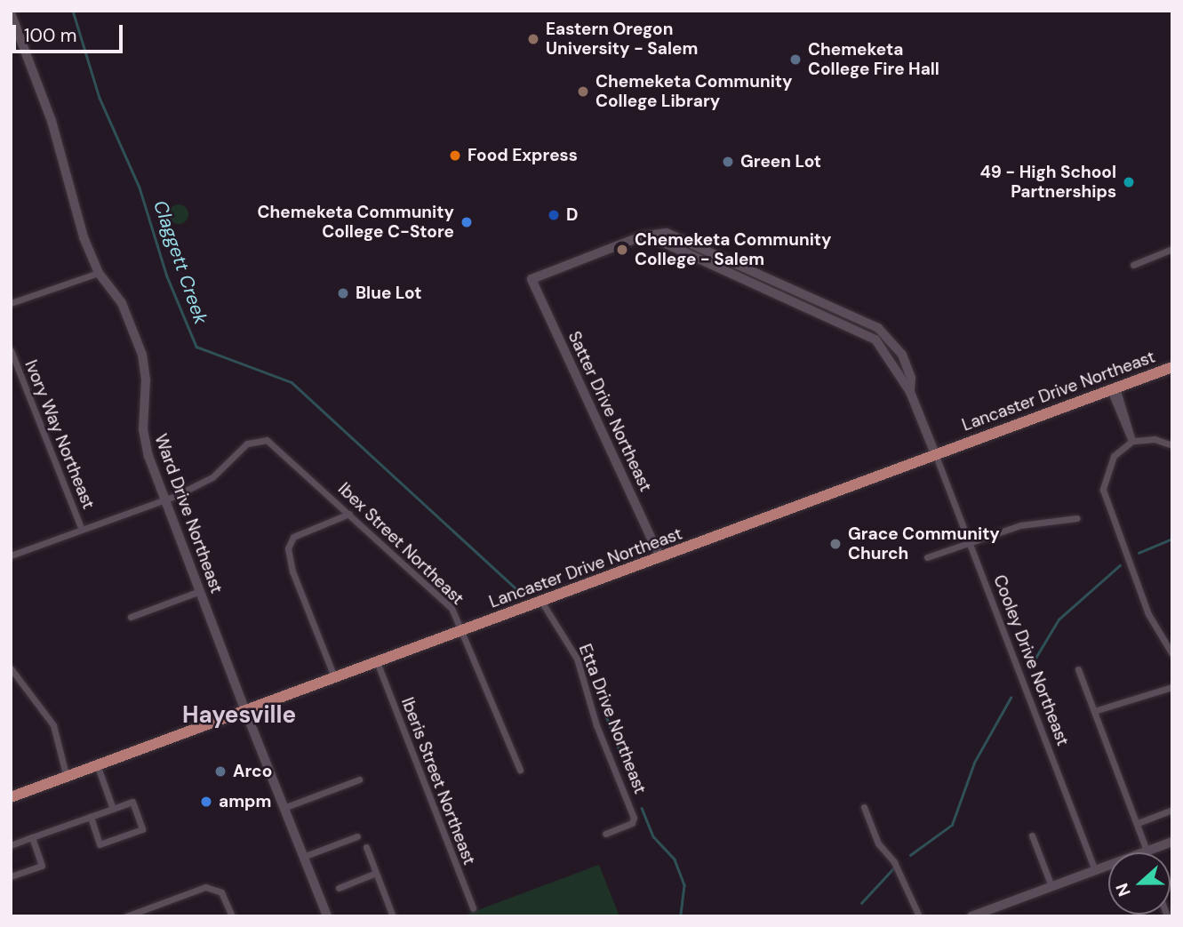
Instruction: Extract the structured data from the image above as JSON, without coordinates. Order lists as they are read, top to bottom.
{
  "streets": {
    "main road": ["Lancaster Drive Northeast", "Ward Drive Northeast"],
    "street": [
      "Satter Drive Northeast",
      "Ivory Way Northeast",
      "Ibex Street Northeast",
      "Cooley Drive Northeast",
      "Etta Drive Northeast",
      "Iberis Street Northeast"
    ]
  },
  "crossings": [
    ["Lancaster Drive Northeast", "Satter Drive Northeast"],
    ["Lancaster Drive Northeast", "Ward Drive Northeast"],
    ["Lancaster Drive Northeast", "Ibex Street Northeast"],
    ["Lancaster Drive Northeast", "Cooley Drive Northeast"],
    ["Lancaster Drive Northeast", "Etta Drive Northeast"],
    ["Lancaster Drive Northeast", "Iberis Street Northeast"],
    ["Satter Drive Northeast", "Cooley Drive Northeast"],
    ["Ward Drive Northeast", "Ibex Street Northeast"]
  ],
  "districts": ["Hayesville"],
  "water": ["Claggett Creek"],
  "places": [
    "Eastern Oregon University - Salem",
    "Chemeketa College Fire Hall",
    "Chemeketa Community College Library",
    "Food Express",
    "Green Lot",
    "49 - High School Partnerships",
    "D",
    "Chemeketa Community College C-Store",
    "Chemeketa Community College - Salem",
    "Blue Lot",
    "Grace Community Church",
    "Arco",
    "ampm"
  ],
  "scale_bar": "100 m",
  "north": "left"
}
